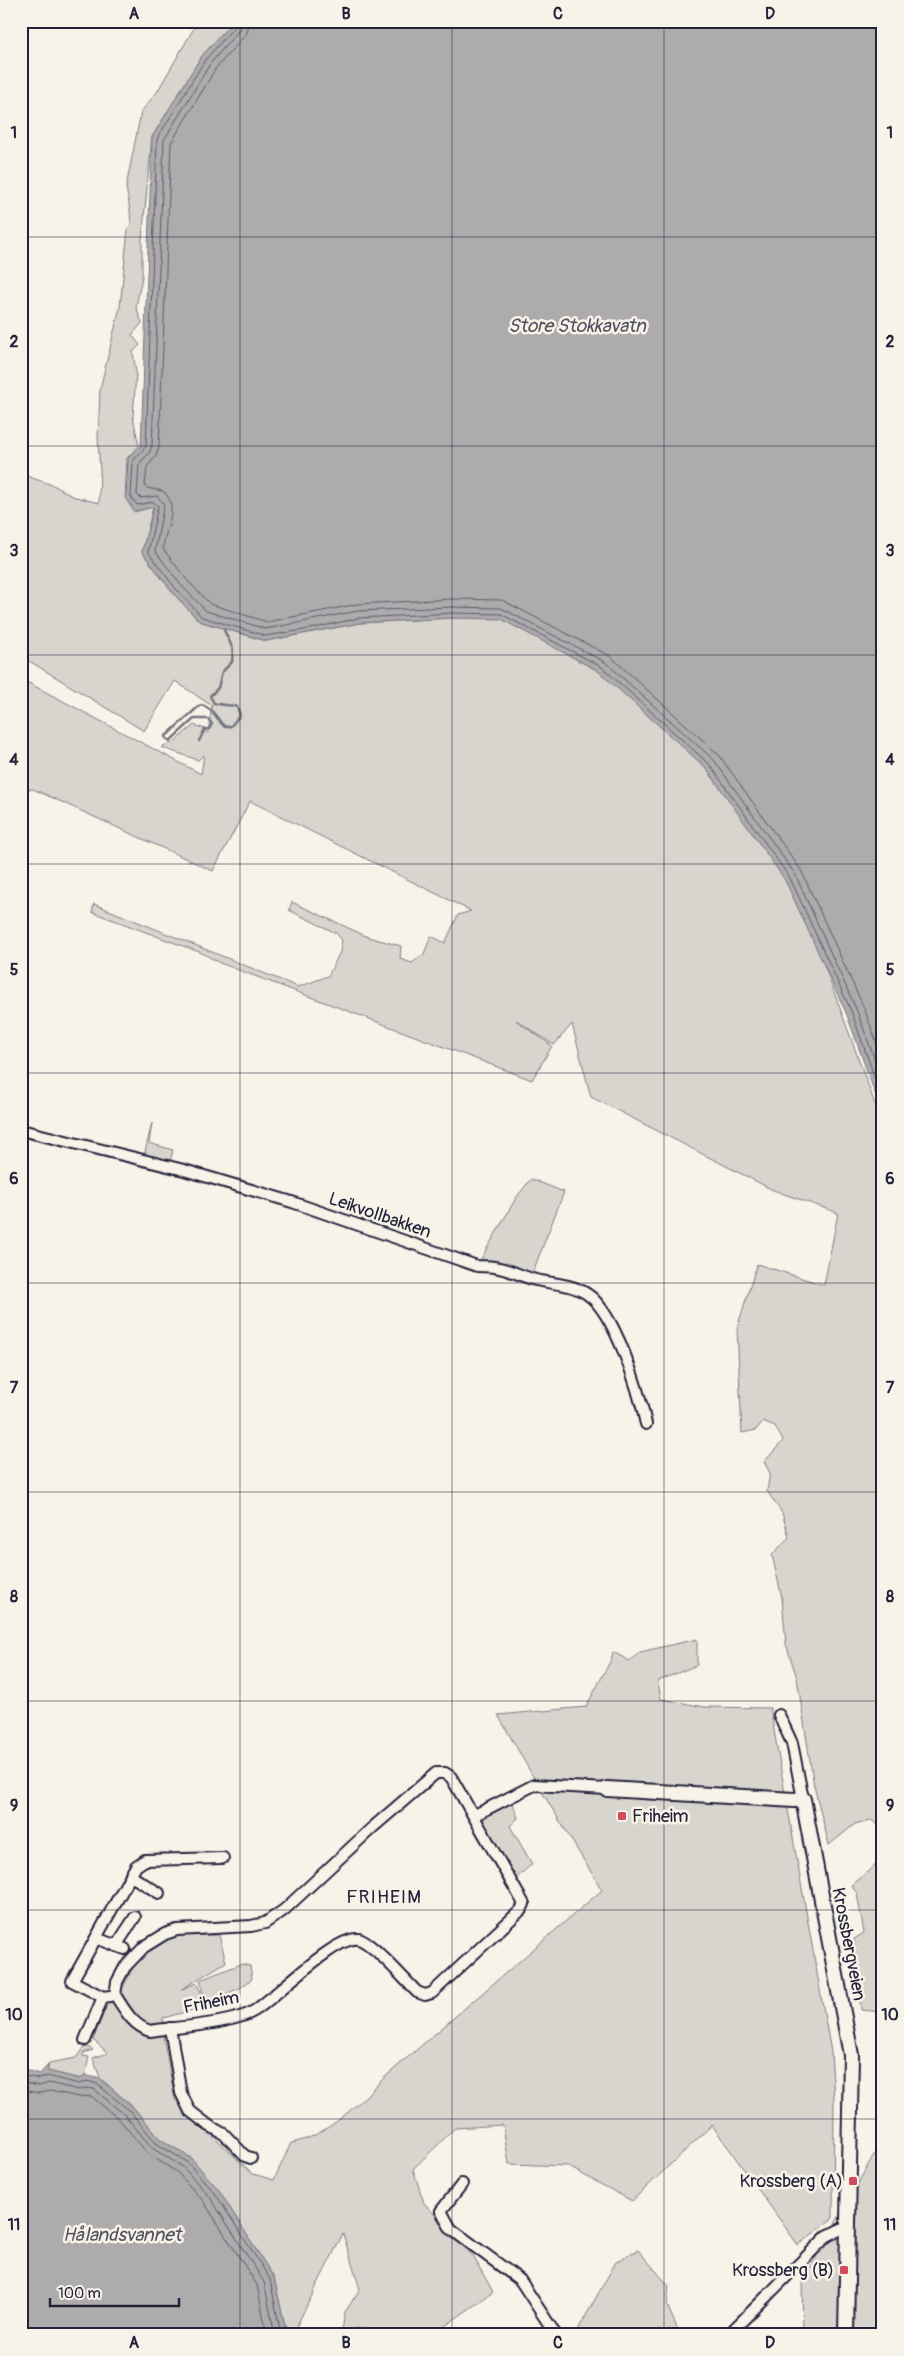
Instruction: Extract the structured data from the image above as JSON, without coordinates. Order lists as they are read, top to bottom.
{
  "streets": {
    "street": ["Leikvollbakken", "Krossbergveien", "Friheim"]
  },
  "districts": ["FRIHEIM"],
  "water": ["Store Stokkavatn", "Hålandsvannet"],
  "places": {
    "transit": ["Friheim", "Krossberg (A)", "Krossberg (B)"]
  },
  "scale_bar": "100 m",
  "grid": {
    "columns": [
      "A",
      "B",
      "C",
      "D"
    ],
    "rows": [
      "1",
      "2",
      "3",
      "4",
      "5",
      "6",
      "7",
      "8",
      "9",
      "10",
      "11"
    ]
  }
}
